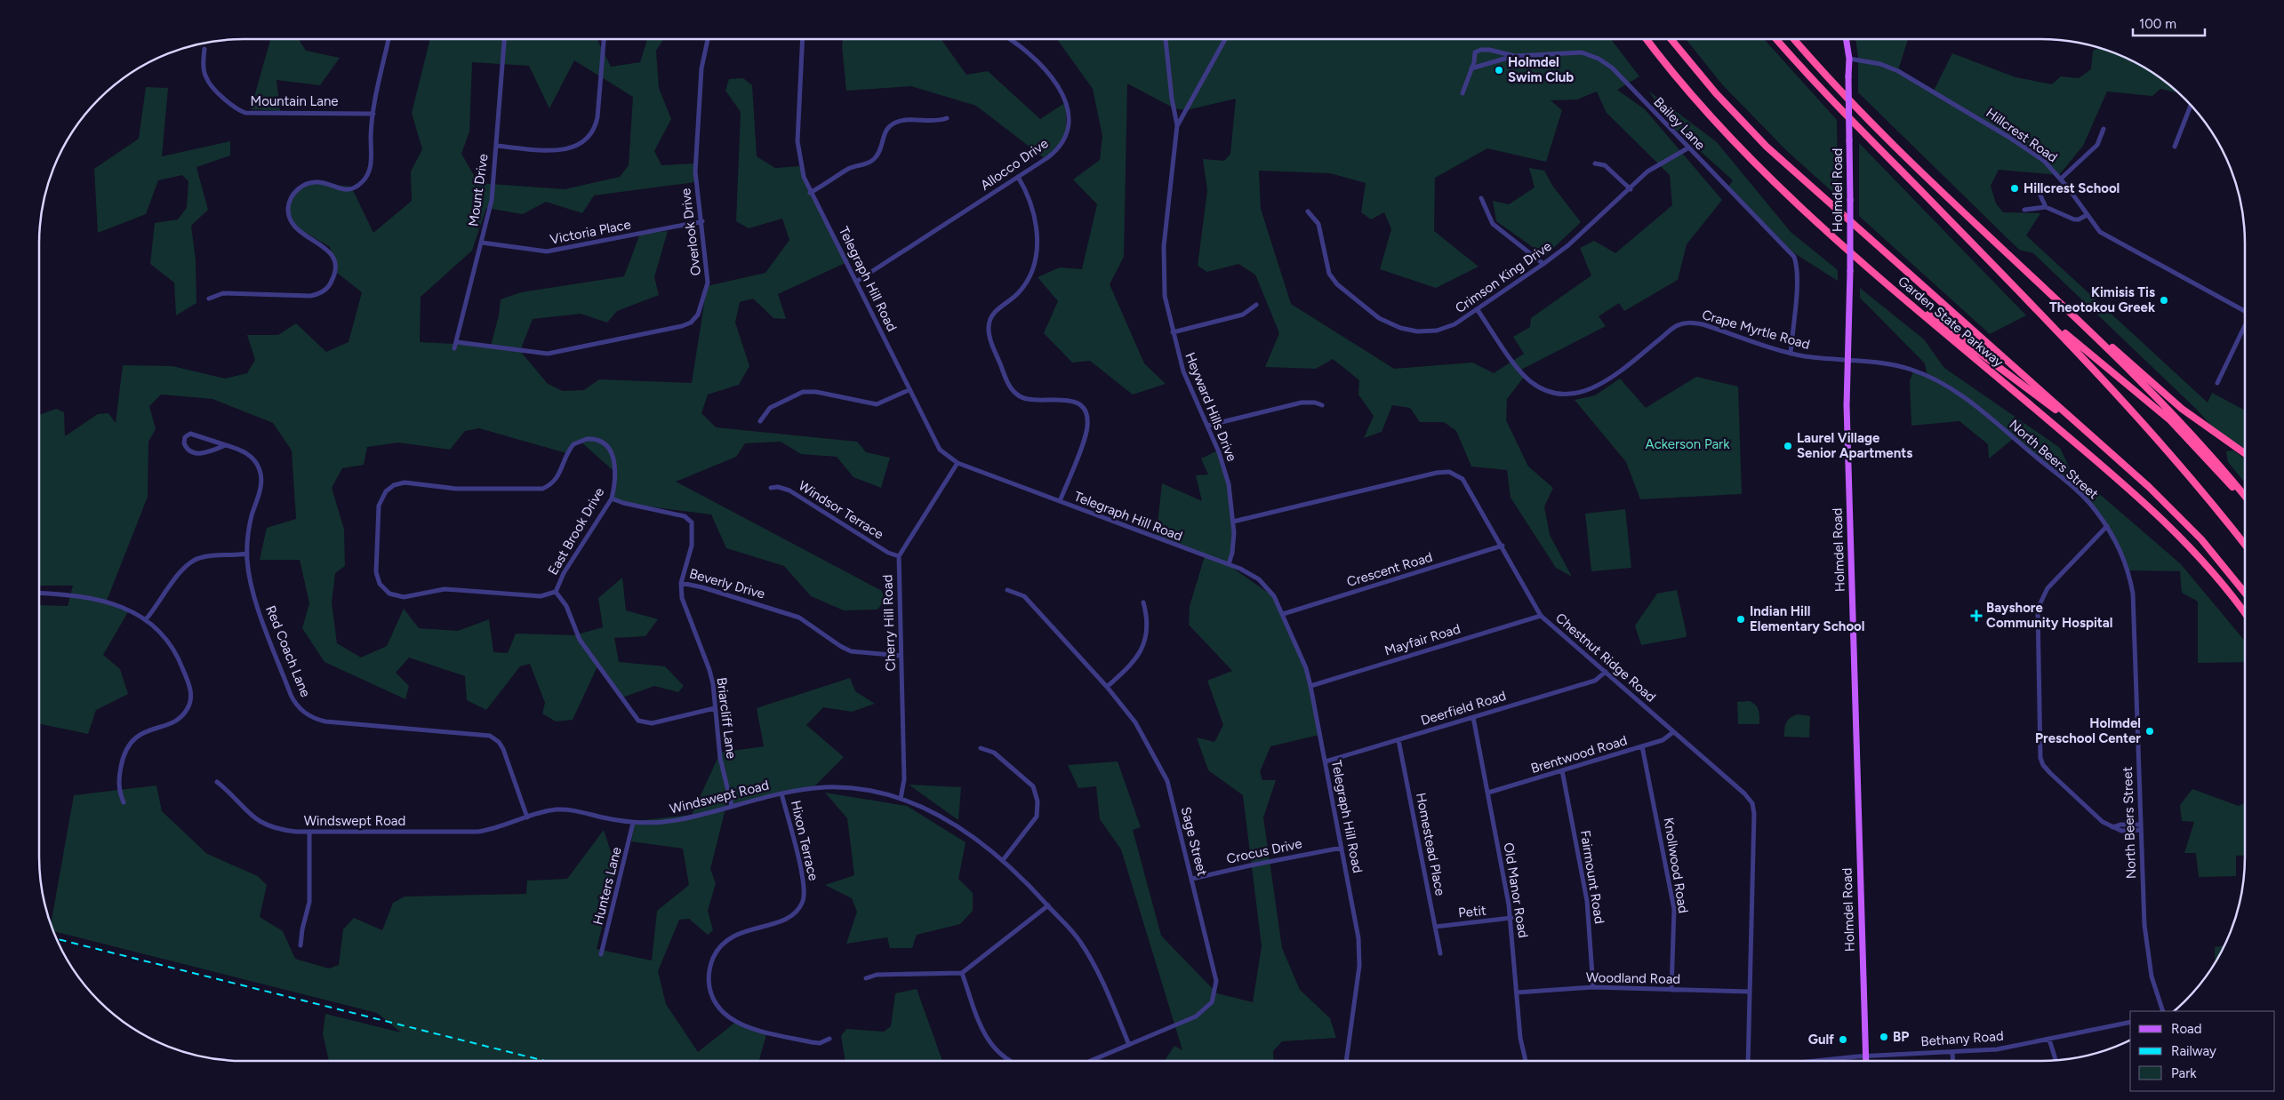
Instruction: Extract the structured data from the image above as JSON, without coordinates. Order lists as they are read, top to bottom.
{
  "streets": {
    "highway": ["Garden State Parkway"],
    "main road": ["Holmdel Road"],
    "street": [
      "Mountain Lane",
      "Bailey Lane",
      "Hillcrest Road",
      "Allocco Drive",
      "Mount Drive",
      "Victoria Place",
      "Overlook Drive",
      "Crimson King Drive",
      "Telegraph Hill Road",
      "Crape Myrtle Road",
      "Heyward Hills Drive",
      "North Beers Street",
      "Windsor Terrace",
      "East Brook Drive",
      "Crescent Road",
      "Beverly Drive",
      "Cherry Hill Road",
      "Mayfair Road",
      "Red Coach Lane",
      "Chestnut Ridge Road",
      "Deerfield Road",
      "Briarcliff Lane",
      "Brentwood Road",
      "Windswept Road",
      "Hixon Terrace",
      "Sage Street",
      "Homestead Place",
      "Crocus Drive",
      "Knollwood Road",
      "Fairmount Road",
      "Hunters Lane",
      "Old Manor Road",
      "Petit",
      "Woodland Road",
      "Bethany Road"
    ]
  },
  "crossings": [
    ["Bailey Lane", "Crimson King Drive"],
    ["Bailey Lane", "Crape Myrtle Road"],
    ["Hillcrest Road", "Holmdel Road"],
    ["Allocco Drive", "Telegraph Hill Road"],
    ["Mount Drive", "Victoria Place"],
    ["Mount Drive", "Overlook Drive"],
    ["Holmdel Road", "Crape Myrtle Road"],
    ["Holmdel Road", "North Beers Street"],
    ["Holmdel Road", "Bethany Road"],
    ["Victoria Place", "Overlook Drive"],
    ["Crimson King Drive", "Crape Myrtle Road"],
    ["Telegraph Hill Road", "Heyward Hills Drive"],
    ["Telegraph Hill Road", "Crescent Road"],
    ["Telegraph Hill Road", "Cherry Hill Road"],
    ["Telegraph Hill Road", "Mayfair Road"],
    ["Telegraph Hill Road", "Deerfield Road"],
    ["Telegraph Hill Road", "Crocus Drive"],
    ["Crape Myrtle Road", "North Beers Street"],
    ["Heyward Hills Drive", "Chestnut Ridge Road"],
    ["Windsor Terrace", "Cherry Hill Road"],
    ["East Brook Drive", "Beverly Drive"],
    ["East Brook Drive", "Briarcliff Lane"],
    ["Crescent Road", "Chestnut Ridge Road"],
    ["Beverly Drive", "Cherry Hill Road"],
    ["Beverly Drive", "Briarcliff Lane"],
    ["Cherry Hill Road", "Windswept Road"],
    ["Mayfair Road", "Chestnut Ridge Road"],
    ["Red Coach Lane", "Windswept Road"],
    ["Chestnut Ridge Road", "Deerfield Road"],
    ["Chestnut Ridge Road", "Brentwood Road"],
    ["Chestnut Ridge Road", "Woodland Road"],
    ["Deerfield Road", "Homestead Place"],
    ["Deerfield Road", "Old Manor Road"],
    ["Briarcliff Lane", "Windswept Road"],
    ["Brentwood Road", "Knollwood Road"],
    ["Brentwood Road", "Fairmount Road"],
    ["Brentwood Road", "Old Manor Road"],
    ["Windswept Road", "Hixon Terrace"],
    ["Windswept Road", "Sage Street"],
    ["Windswept Road", "Hunters Lane"],
    ["Sage Street", "Crocus Drive"],
    ["Homestead Place", "Petit"],
    ["Knollwood Road", "Woodland Road"],
    ["Fairmount Road", "Woodland Road"],
    ["Old Manor Road", "Petit"],
    ["Old Manor Road", "Woodland Road"]
  ],
  "parks": ["Ackerson Park"],
  "places": {
    "other": [
      "Holmdel Swim Club",
      "Hillcrest School",
      "Kimisis Tis Theotokou Greek",
      "Laurel Village Senior Apartments",
      "Indian Hill Elementary School",
      "Holmdel Preschool Center",
      "BP",
      "Gulf"
    ],
    "health": ["Bayshore Community Hospital"]
  },
  "legend": ["Road", "Railway", "Park"],
  "scale_bar": "100 m"
}
